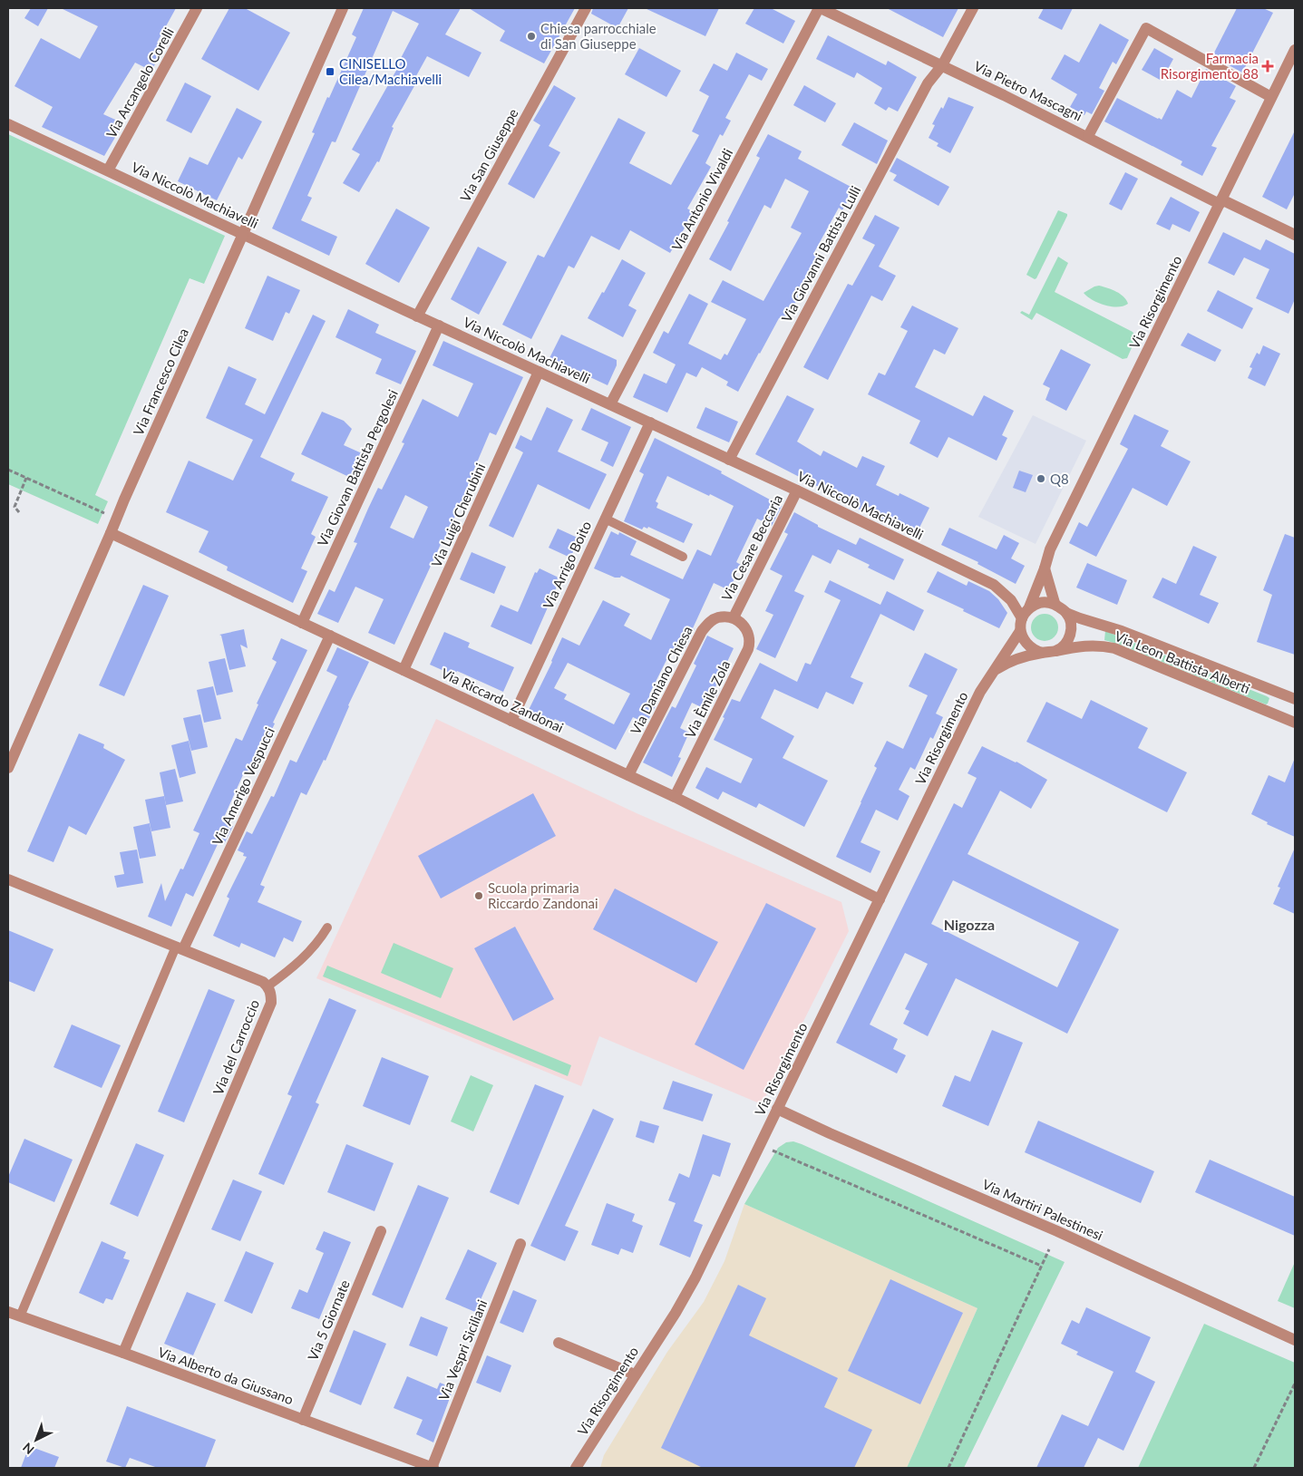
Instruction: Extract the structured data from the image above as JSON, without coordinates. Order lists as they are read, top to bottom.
{
  "streets": {
    "street": [
      "Via Arcangelo Corelli",
      "Via Pietro Mascagni",
      "Via San Giuseppe",
      "Via Niccolò Machiavelli",
      "Via Antonio Vivaldi",
      "Via Giovanni Battista Lulli",
      "Via Risorgimento",
      "Via Francesco Cilea",
      "Via Giovan Battista Pergolesi",
      "Via Luigi Cherubini",
      "Via Cesare Beccaria",
      "Via Arrigo Boito",
      "Via Leon Battista Alberti",
      "Via Damiano Chiesa",
      "Via Èmile Zola",
      "Via Riccardo Zandonai",
      "Via Amerigo Vespucci",
      "Via del Carroccio",
      "Via Martiri Palestinesi",
      "Via 5 Giornate",
      "Via Vespri Siciliani",
      "Via Alberto da Giussano"
    ]
  },
  "crossings": [
    ["Via Arcangelo Corelli", "Via Niccolò Machiavelli"],
    ["Via Pietro Mascagni", "Via Antonio Vivaldi"],
    ["Via Pietro Mascagni", "Via Giovanni Battista Lulli"],
    ["Via Pietro Mascagni", "Via Risorgimento"],
    ["Via San Giuseppe", "Via Niccolò Machiavelli"],
    ["Via Niccolò Machiavelli", "Via Antonio Vivaldi"],
    ["Via Niccolò Machiavelli", "Via Giovanni Battista Lulli"],
    ["Via Niccolò Machiavelli", "Via Risorgimento"],
    ["Via Niccolò Machiavelli", "Via Francesco Cilea"],
    ["Via Niccolò Machiavelli", "Via Giovan Battista Pergolesi"],
    ["Via Niccolò Machiavelli", "Via Luigi Cherubini"],
    ["Via Niccolò Machiavelli", "Via Cesare Beccaria"],
    ["Via Niccolò Machiavelli", "Via Arrigo Boito"],
    ["Via Niccolò Machiavelli", "Via Leon Battista Alberti"],
    ["Via Risorgimento", "Via Leon Battista Alberti"],
    ["Via Risorgimento", "Via Riccardo Zandonai"],
    ["Via Risorgimento", "Via Martiri Palestinesi"],
    ["Via Francesco Cilea", "Via Riccardo Zandonai"],
    ["Via Giovan Battista Pergolesi", "Via Riccardo Zandonai"],
    ["Via Luigi Cherubini", "Via Riccardo Zandonai"],
    ["Via Cesare Beccaria", "Via Damiano Chiesa"],
    ["Via Cesare Beccaria", "Via Èmile Zola"],
    ["Via Arrigo Boito", "Via Riccardo Zandonai"],
    ["Via Damiano Chiesa", "Via Èmile Zola"],
    ["Via Damiano Chiesa", "Via Riccardo Zandonai"],
    ["Via Èmile Zola", "Via Riccardo Zandonai"],
    ["Via Riccardo Zandonai", "Via Amerigo Vespucci"],
    ["Via Amerigo Vespucci", "Via del Carroccio"],
    ["Via del Carroccio", "Via Alberto da Giussano"],
    ["Via 5 Giornate", "Via Alberto da Giussano"],
    ["Via Vespri Siciliani", "Via Alberto da Giussano"]
  ],
  "districts": ["Nigozza"],
  "places": {
    "other": ["Chiesa parrocchiale di San Giuseppe", "Q8", "Scuola primaria Riccardo Zandonai"],
    "health": ["Farmacia Risorgimento 88"],
    "transit": ["CINISELLO Cilea/Machiavelli"]
  },
  "north": "bottom left"
}
